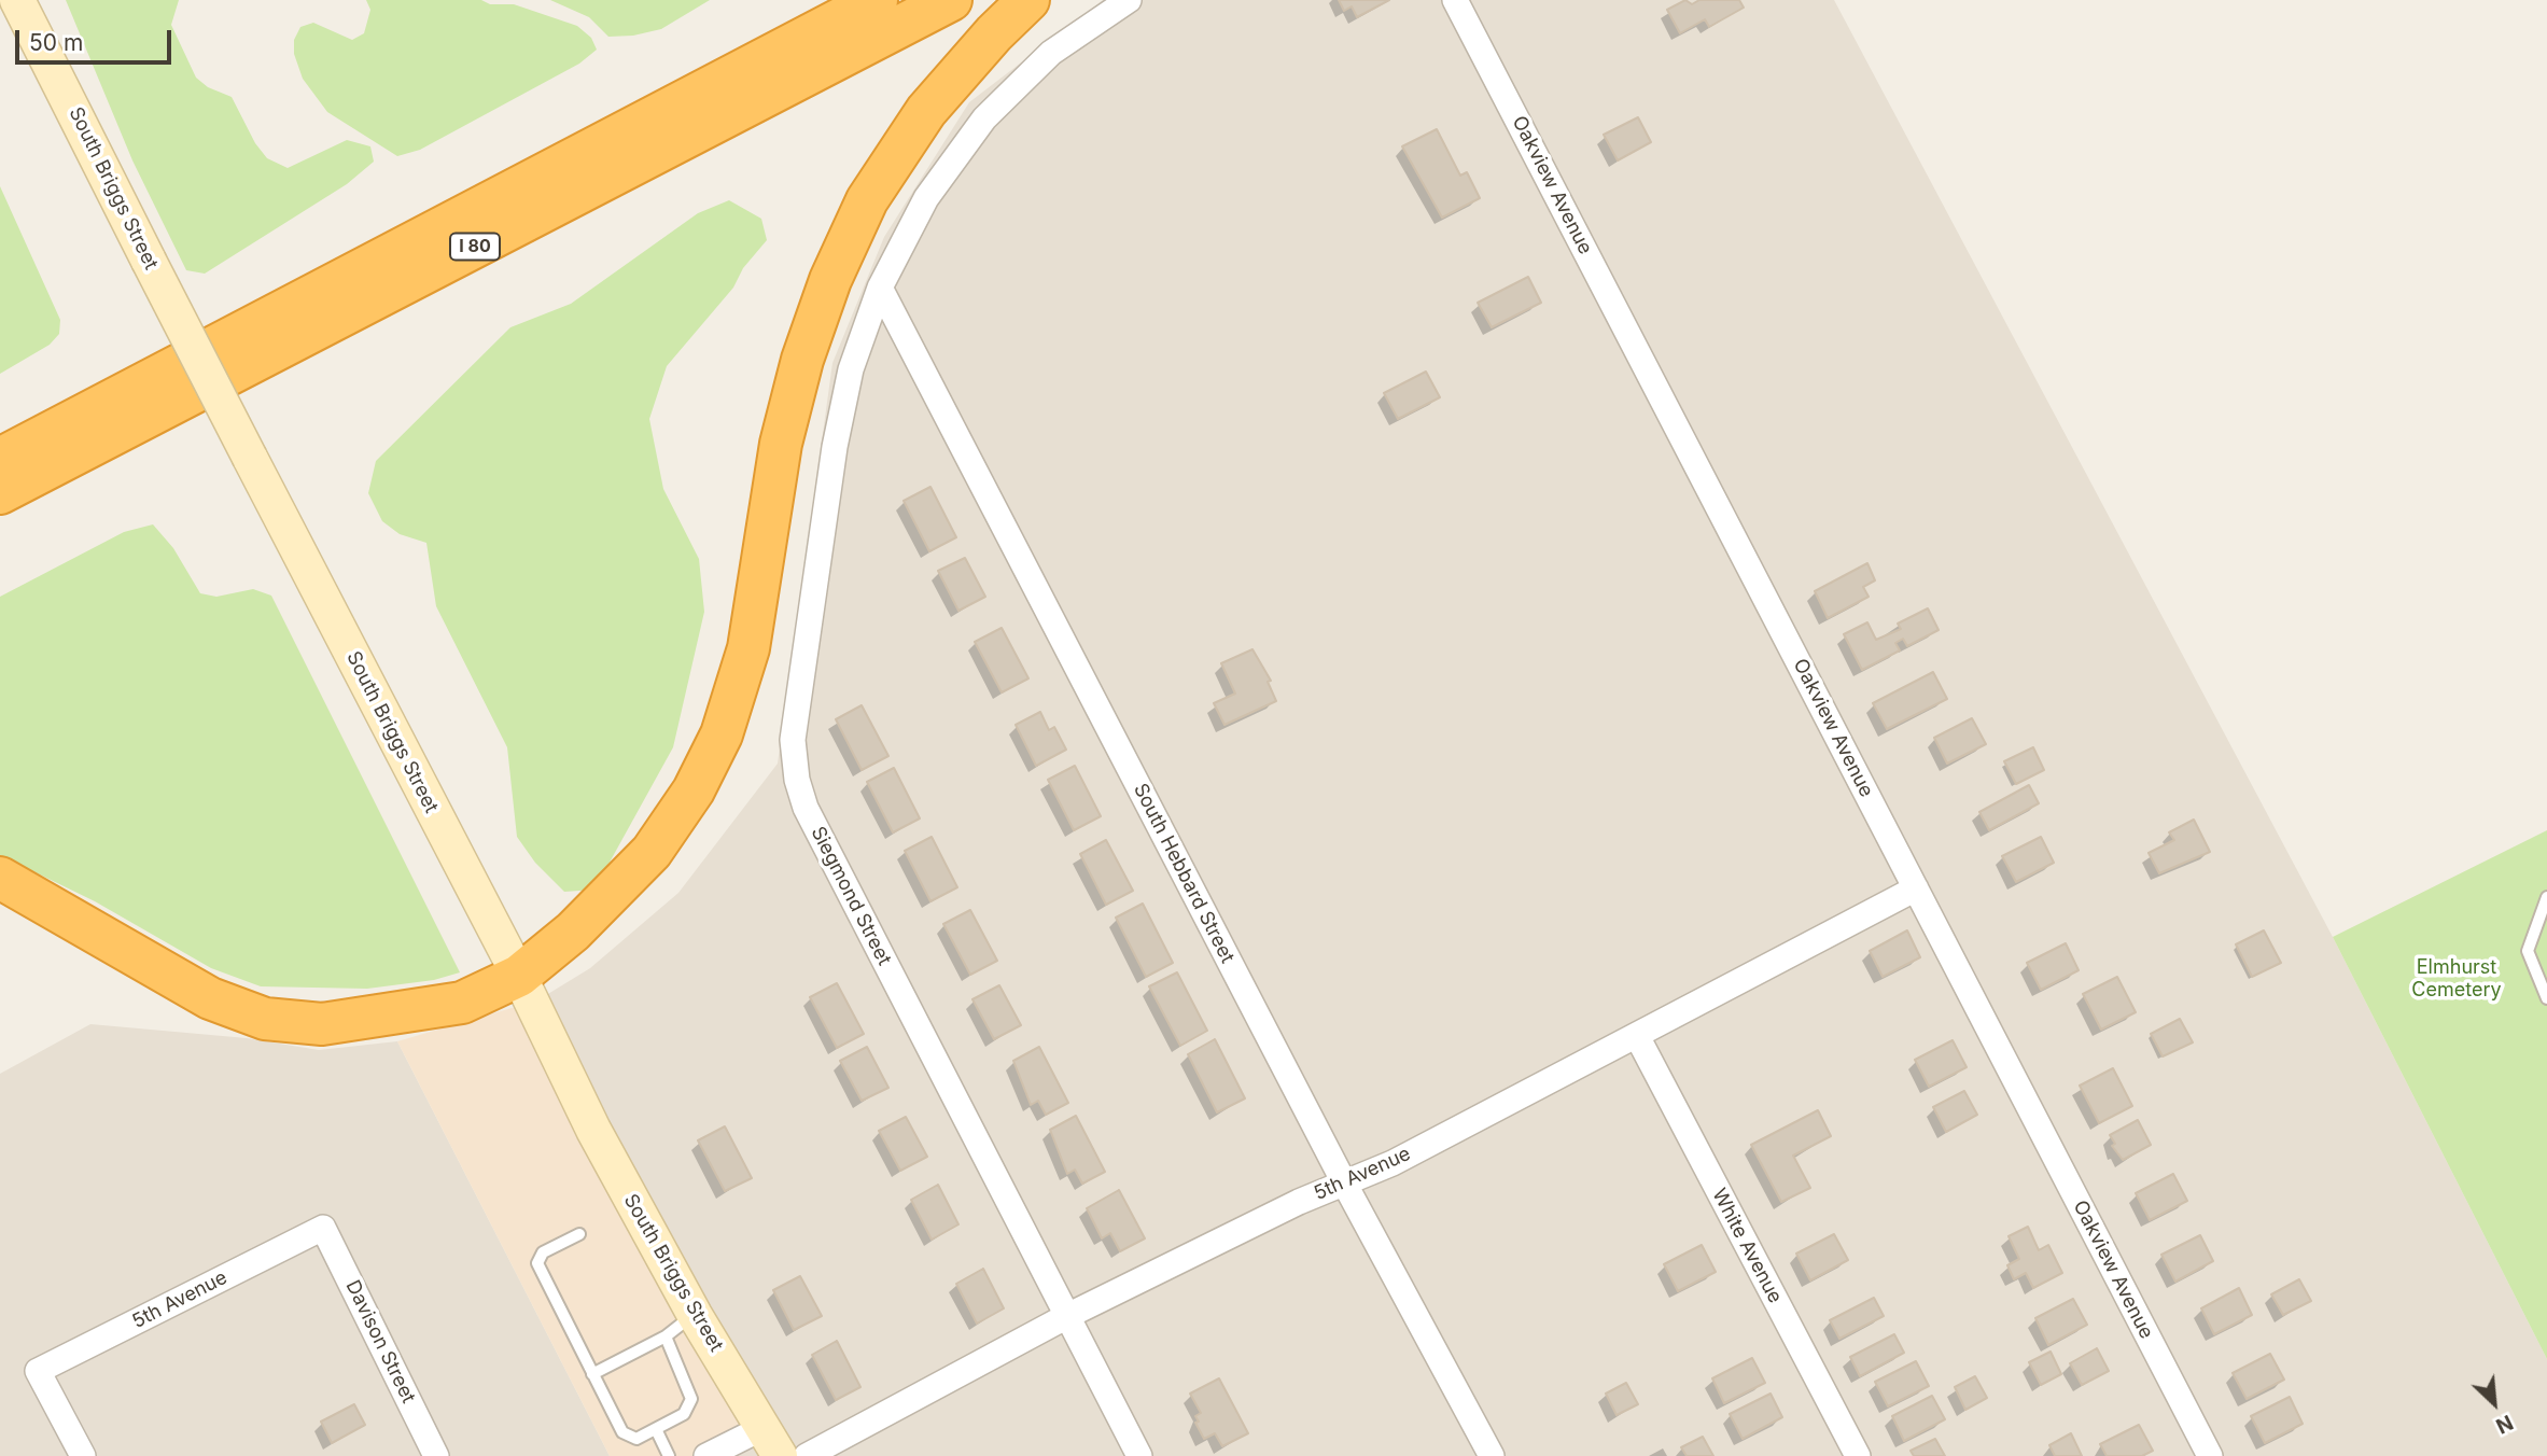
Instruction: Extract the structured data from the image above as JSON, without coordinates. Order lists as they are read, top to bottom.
{
  "streets": {
    "highway": ["I 80"],
    "street": [
      "Oakview Avenue",
      "South Briggs Street",
      "South Hebbard Street",
      "Siegmond Street",
      "5th Avenue",
      "White Avenue",
      "Davison Street"
    ]
  },
  "crossings": [
    ["Oakview Avenue", "5th Avenue"],
    ["South Hebbard Street", "Siegmond Street"],
    ["South Hebbard Street", "5th Avenue"],
    ["Siegmond Street", "5th Avenue"],
    ["5th Avenue", "White Avenue"],
    ["5th Avenue", "Davison Street"]
  ],
  "parks": ["Elmhurst Cemetery"],
  "scale_bar": "50 m",
  "north": "bottom right"
}
